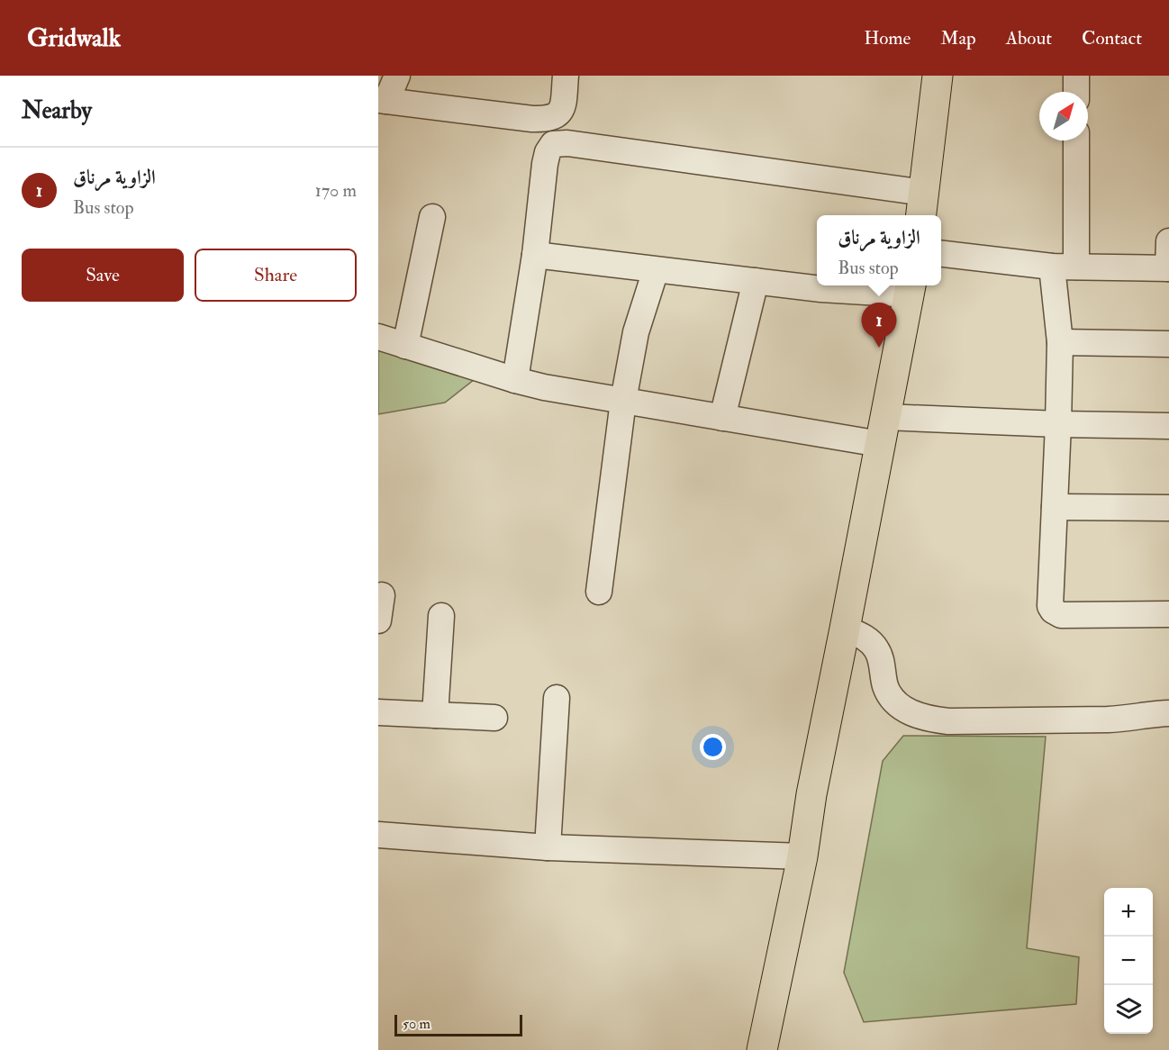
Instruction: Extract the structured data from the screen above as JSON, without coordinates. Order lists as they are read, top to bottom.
{
  "scale_bar": "50 m",
  "north": "top right",
  "page": {
    "header": "Gridwalk",
    "nav": [
      "Home",
      "Map",
      "About",
      "Contact"
    ],
    "heading": "Nearby",
    "list": [
      {
        "mark": "1",
        "name": "الزاوية مرناق",
        "note": "Bus stop",
        "value": "170 m"
      }
    ],
    "popup": ["الزاوية مرناق", "Bus stop"],
    "buttons": ["Save", "Share"],
    "pins": "1",
    "map_buttons": ["+", "−"],
    "scale": "50 m"
  }
}
